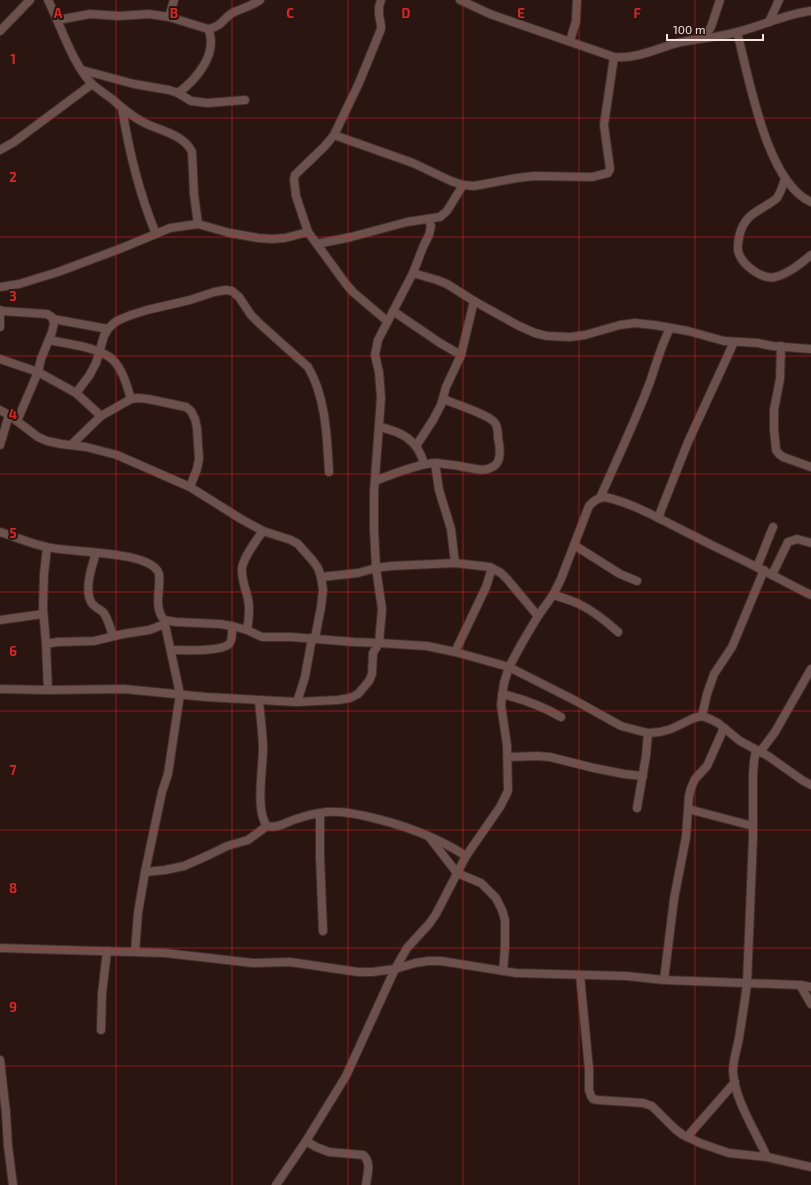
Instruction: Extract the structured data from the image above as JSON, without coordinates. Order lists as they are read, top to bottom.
{
  "scale_bar": "100 m",
  "grid": {
    "columns": [
      "A",
      "B",
      "C",
      "D",
      "E",
      "F"
    ],
    "rows": [
      "1",
      "2",
      "3",
      "4",
      "5",
      "6",
      "7",
      "8",
      "9"
    ]
  }
}
